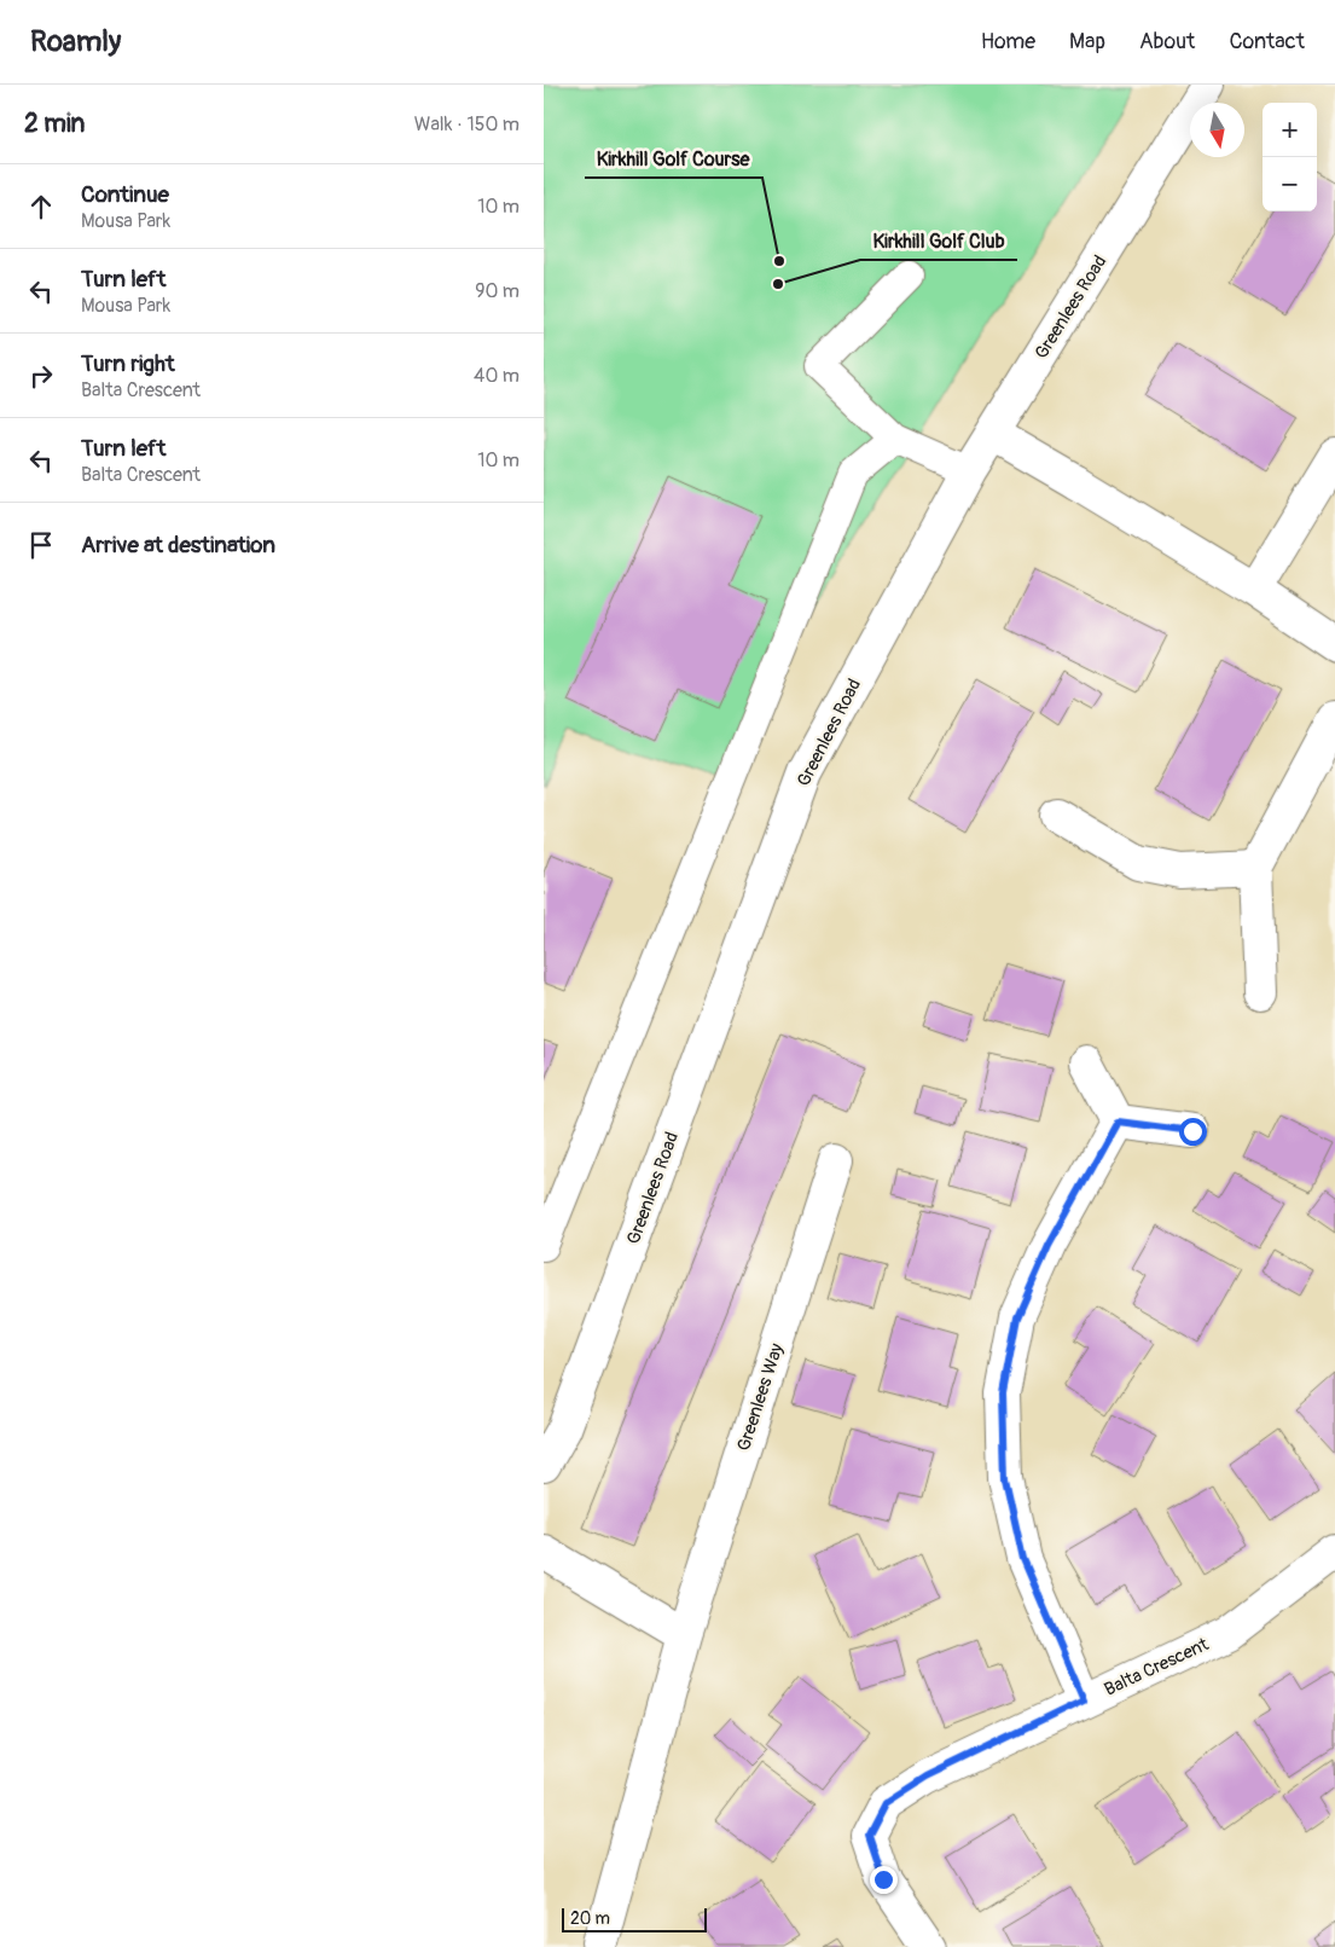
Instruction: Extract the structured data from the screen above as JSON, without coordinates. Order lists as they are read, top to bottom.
{
  "streets": {
    "street": ["Greenlees Road", "Greenlees Way", "Balta Crescent"]
  },
  "places": ["Kirkhill Golf Course", "Kirkhill Golf Club"],
  "scale_bar": "20 m",
  "north": "bottom",
  "page": {
    "header": "Roamly",
    "nav": [
      "Home",
      "Map",
      "About",
      "Contact"
    ],
    "heading": ["2 min", "Walk · 150 m"],
    "map_buttons": ["+", "−"],
    "list": [
      ["Continue", "Mousa Park", "10 m"],
      ["Turn left", "Mousa Park", "90 m"],
      ["Turn right", "Balta Crescent", "40 m"],
      ["Turn left", "Balta Crescent", "10 m"],
      "Arrive at destination"
    ],
    "scale": "20 m"
  }
}
